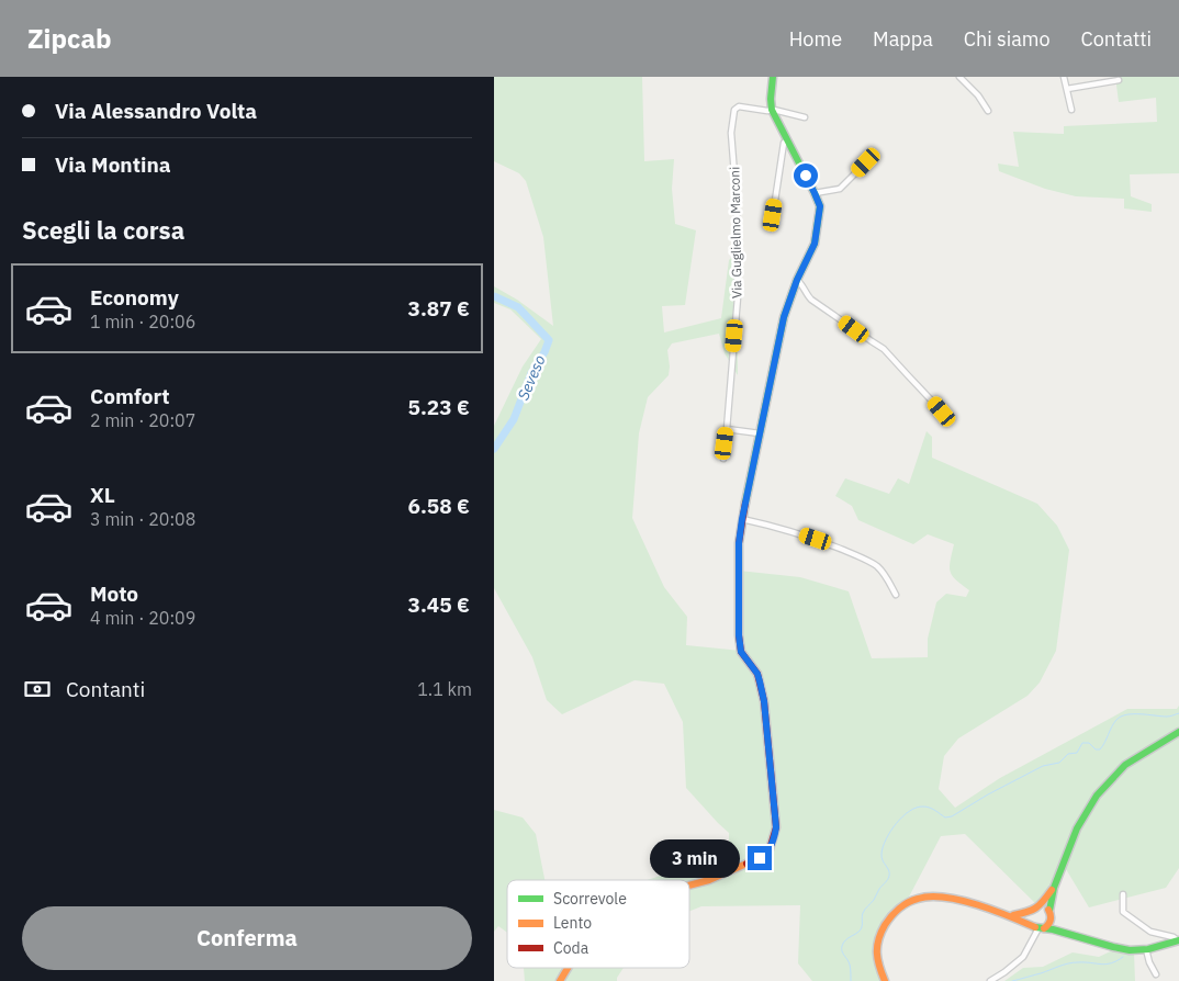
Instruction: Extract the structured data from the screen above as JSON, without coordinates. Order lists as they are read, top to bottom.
{
  "streets": {
    "street": ["Via Guglielmo Marconi"]
  },
  "water": ["Seveso"],
  "legend": ["Scorrevole", "Lento", "Coda"],
  "page": {
    "header": "Zipcab",
    "nav": [
      "Home",
      "Mappa",
      "Chi siamo",
      "Contatti"
    ],
    "banner": ["Via Alessandro Volta", "Via Montina"],
    "heading": "Scegli la corsa",
    "list": [
      {
        "name": "Economy",
        "note": "1 min · 20:06",
        "value": "3.87 €"
      },
      {
        "name": "Comfort",
        "note": "2 min · 20:07",
        "value": "5.23 €"
      },
      {
        "name": "XL",
        "note": "3 min · 20:08",
        "value": "6.58 €"
      },
      {
        "name": "Moto",
        "note": "4 min · 20:09",
        "value": "3.45 €"
      }
    ],
    "pay": ["Contanti", "1.1 km"],
    "bubble": "3 min",
    "buttons": "Conferma"
  }
}
